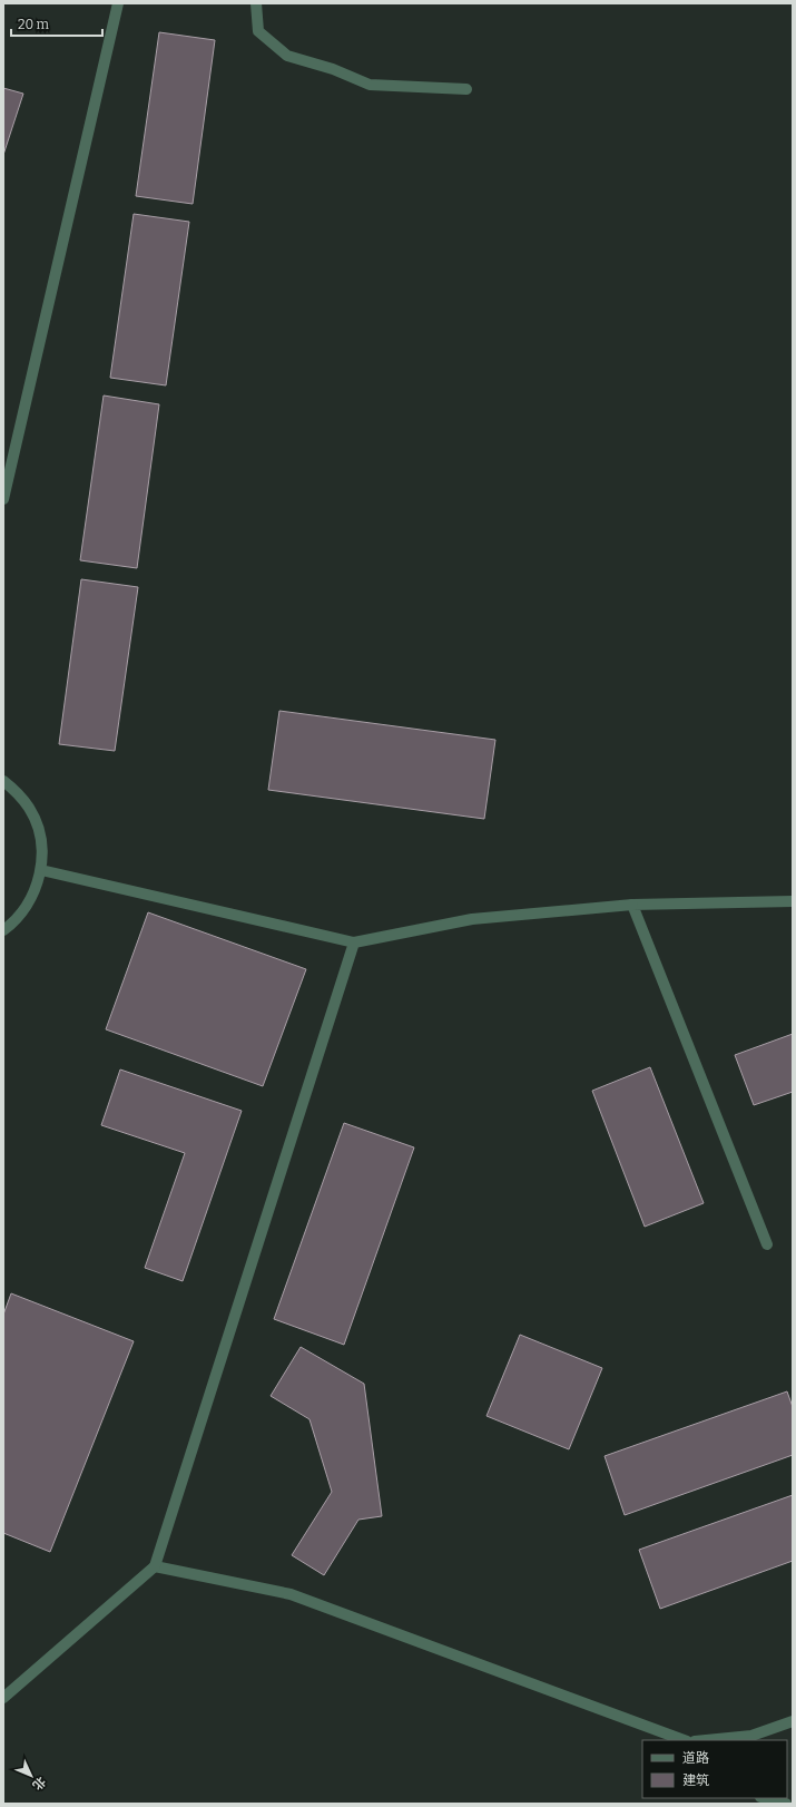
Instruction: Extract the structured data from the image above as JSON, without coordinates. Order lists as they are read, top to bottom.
{
  "legend": ["道路", "建筑"],
  "scale_bar": "20 m",
  "north": "bottom right"
}
